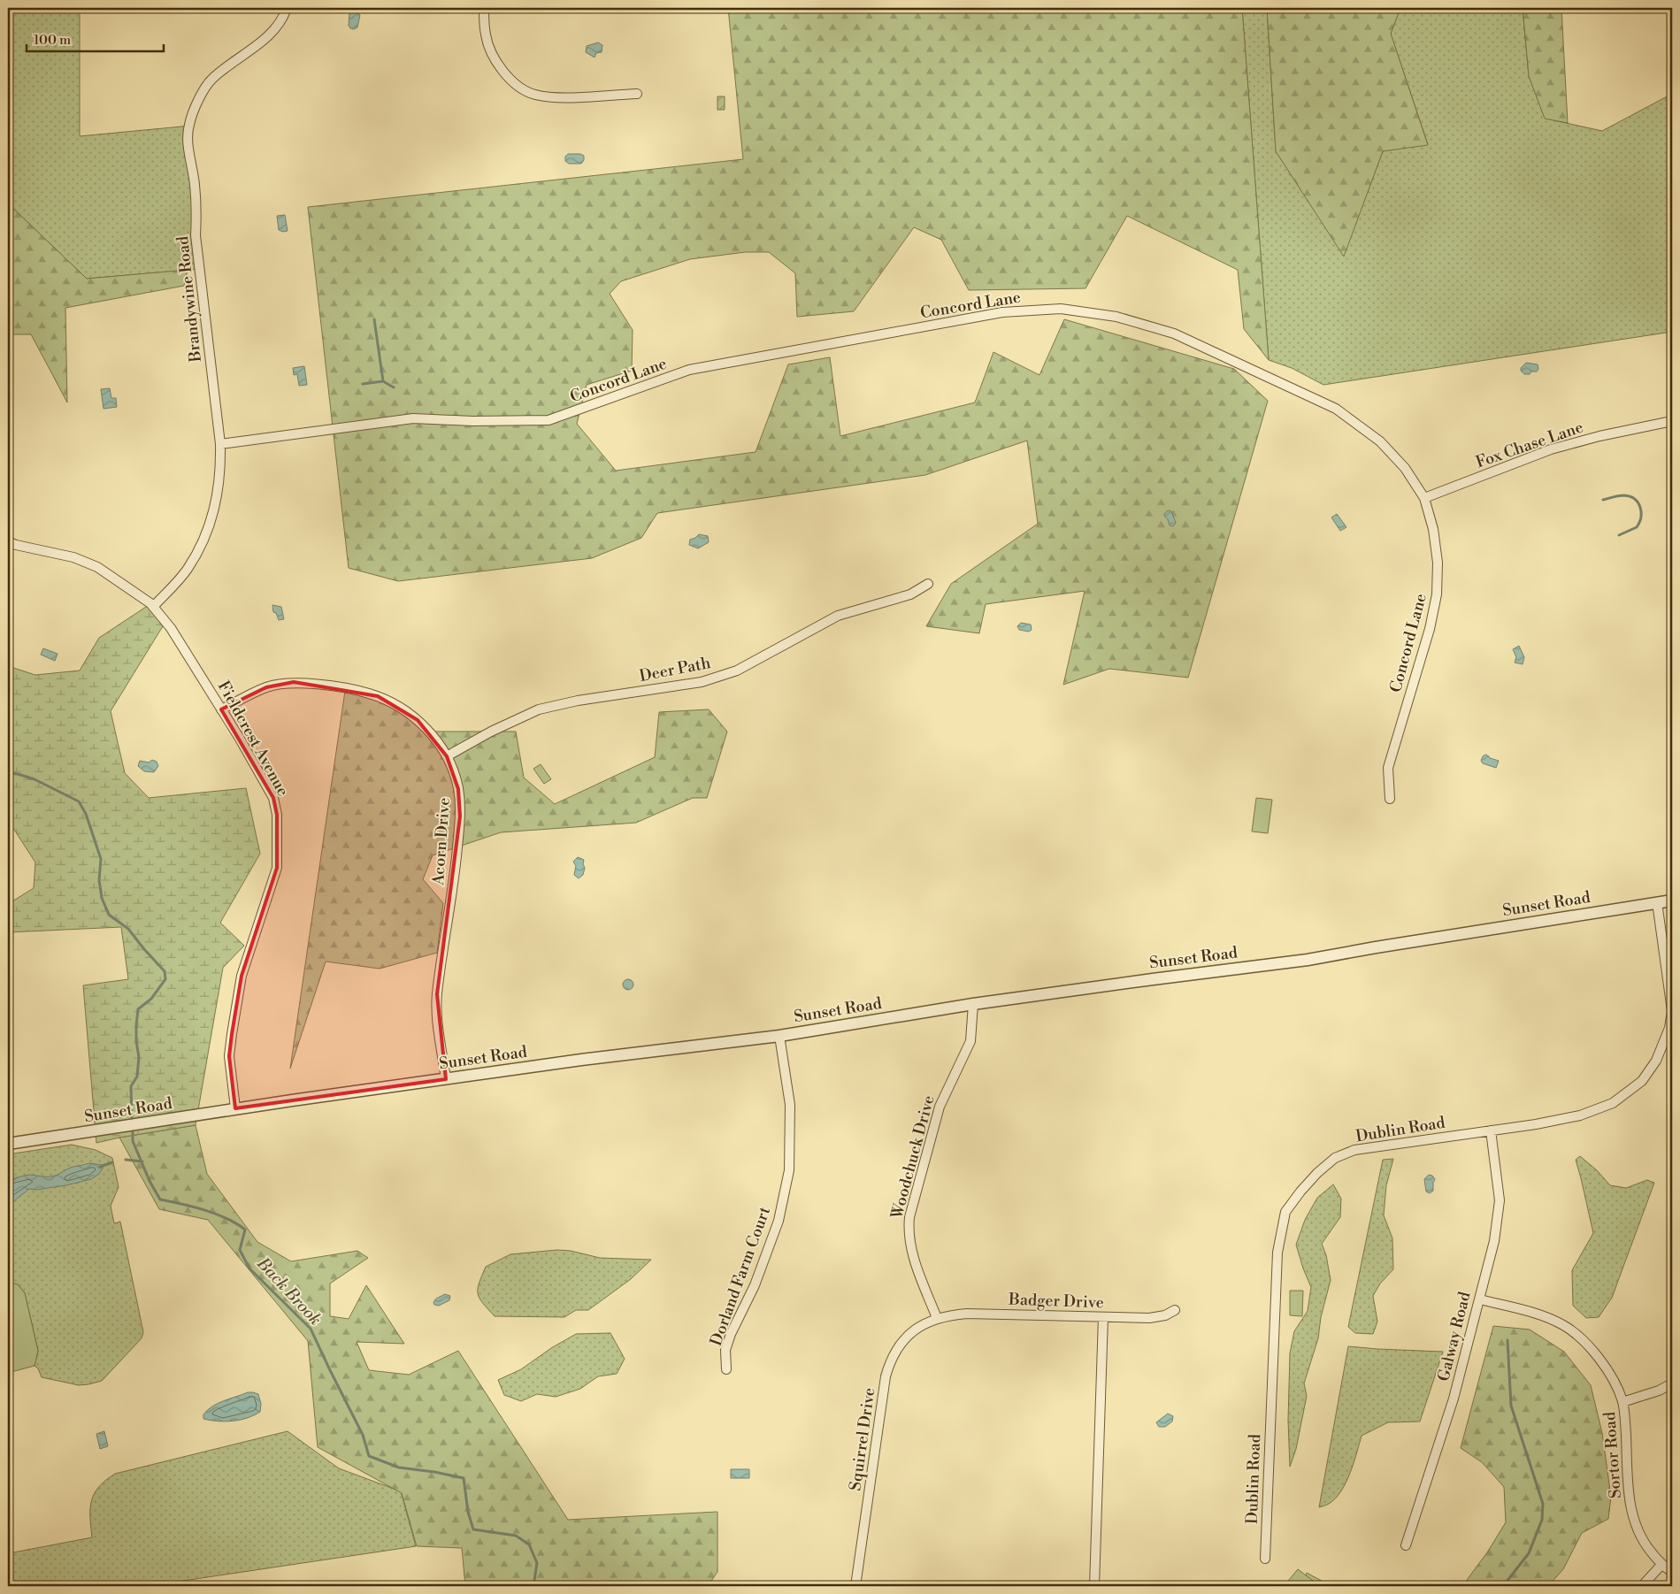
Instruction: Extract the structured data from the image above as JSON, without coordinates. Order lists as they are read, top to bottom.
{
  "streets": {
    "street": [
      "Brandywine Road",
      "Concord Lane",
      "Fox Chase Lane",
      "Deer Path",
      "Fieldcrest Avenue",
      "Acorn Drive",
      "Sunset Road",
      "Dublin Road",
      "Woodchuck Drive",
      "Dorland Farm Court",
      "Badger Drive",
      "Galway Road",
      "Squirrel Drive",
      "Sortor Road"
    ]
  },
  "crossings": [
    ["Brandywine Road", "Concord Lane"],
    ["Brandywine Road", "Fieldcrest Avenue"],
    ["Concord Lane", "Fox Chase Lane"],
    ["Deer Path", "Acorn Drive"],
    ["Fieldcrest Avenue", "Acorn Drive"],
    ["Fieldcrest Avenue", "Sunset Road"],
    ["Acorn Drive", "Sunset Road"],
    ["Sunset Road", "Dublin Road"],
    ["Sunset Road", "Woodchuck Drive"],
    ["Sunset Road", "Dorland Farm Court"],
    ["Dublin Road", "Galway Road"],
    ["Woodchuck Drive", "Badger Drive"],
    ["Woodchuck Drive", "Squirrel Drive"],
    ["Badger Drive", "Squirrel Drive"],
    ["Galway Road", "Sortor Road"]
  ],
  "water": ["Back Brook"],
  "scale_bar": "100 m"
}
